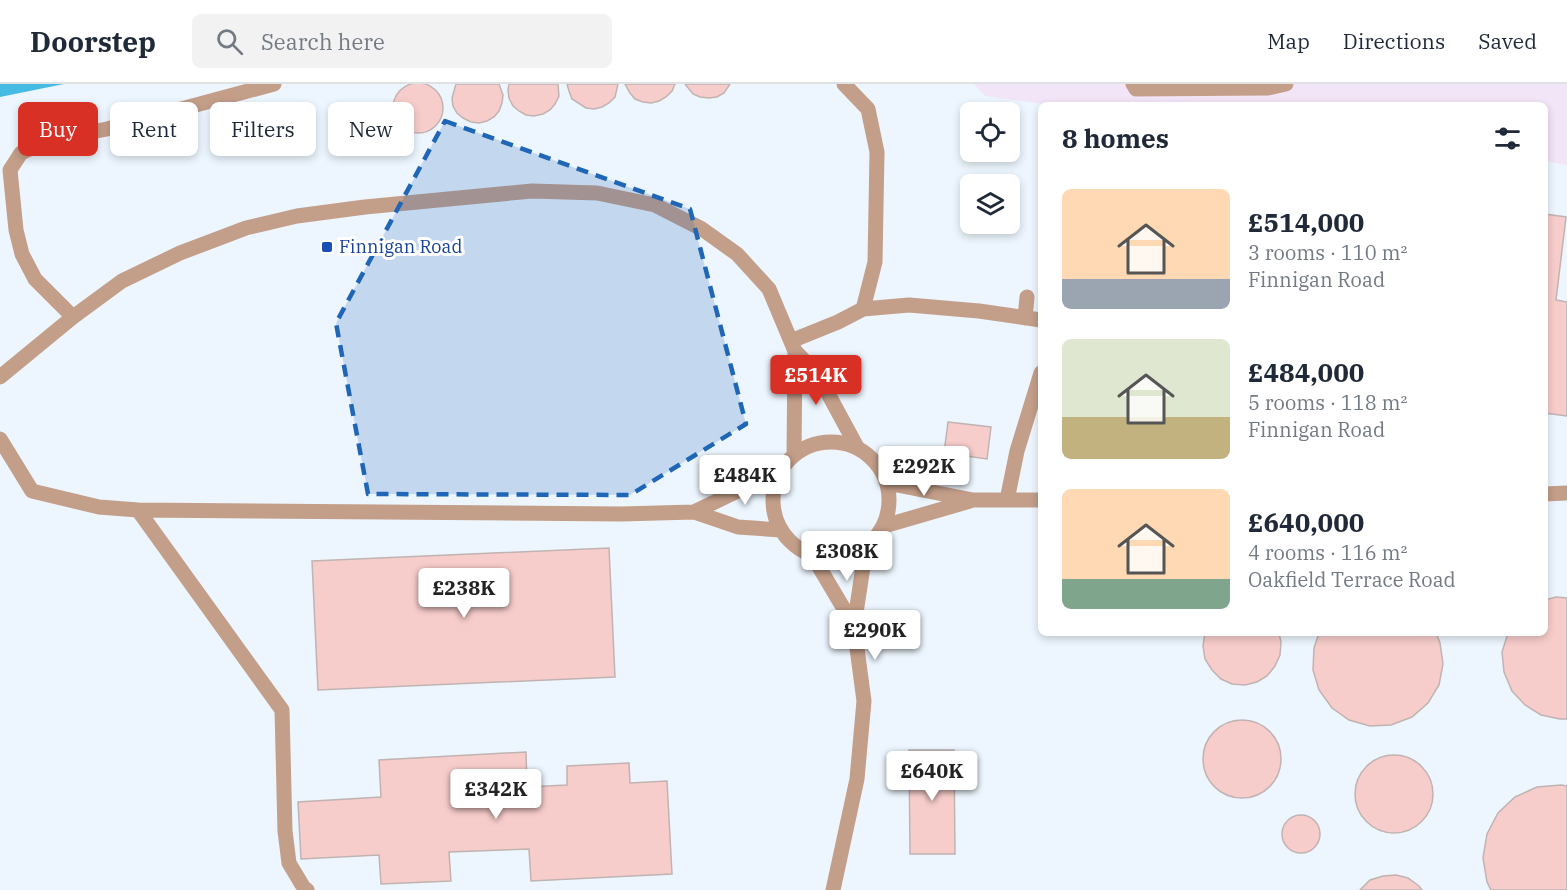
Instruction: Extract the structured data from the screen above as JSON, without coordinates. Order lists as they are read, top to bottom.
{
  "places": {
    "transit": ["Finnigan Road"]
  },
  "page": {
    "header": "Doorstep",
    "search": "Search here",
    "nav": ["Map", "Directions", "Saved"],
    "chip": [
      "Buy",
      "Rent",
      "Filters",
      "New"
    ],
    "heading": "8 homes",
    "list": [
      {
        "name": "£514,000",
        "note": "3 rooms · 110 m² · Finnigan Road"
      },
      {
        "name": "£484,000",
        "note": "5 rooms · 118 m² · Finnigan Road"
      },
      {
        "name": "£640,000",
        "note": "4 rooms · 116 m² · Oakfield Terrace Road"
      }
    ],
    "price": [
      "£514K",
      "£292K",
      "£484K",
      "£308K",
      "£238K",
      "£290K",
      "£640K",
      "£342K"
    ]
  }
}
